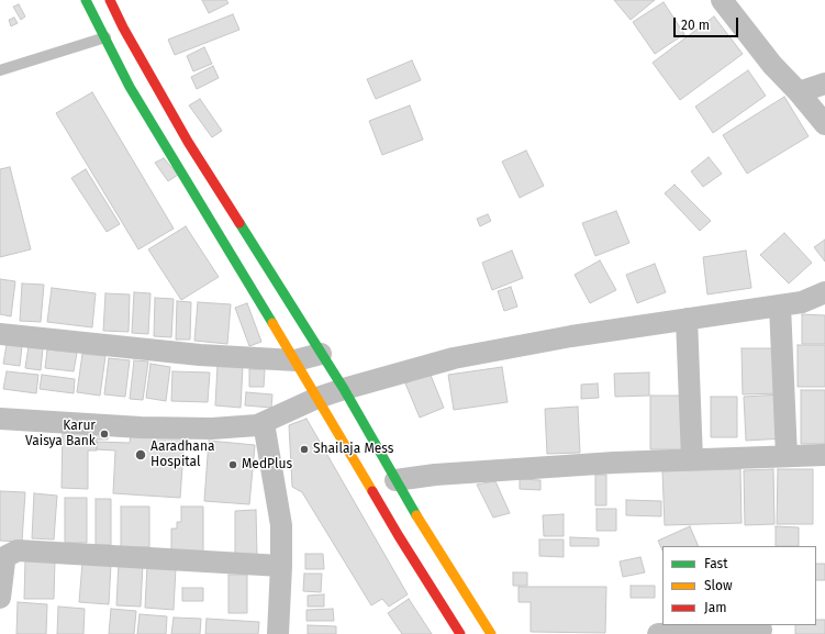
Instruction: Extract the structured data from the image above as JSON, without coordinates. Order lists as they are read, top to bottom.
{
  "places": [
    "Karur Vaisya Bank",
    "Shailaja Mess",
    "Aaradhana Hospital",
    "MedPlus"
  ],
  "legend": ["Fast", "Slow", "Jam"],
  "scale_bar": "20 m"
}
